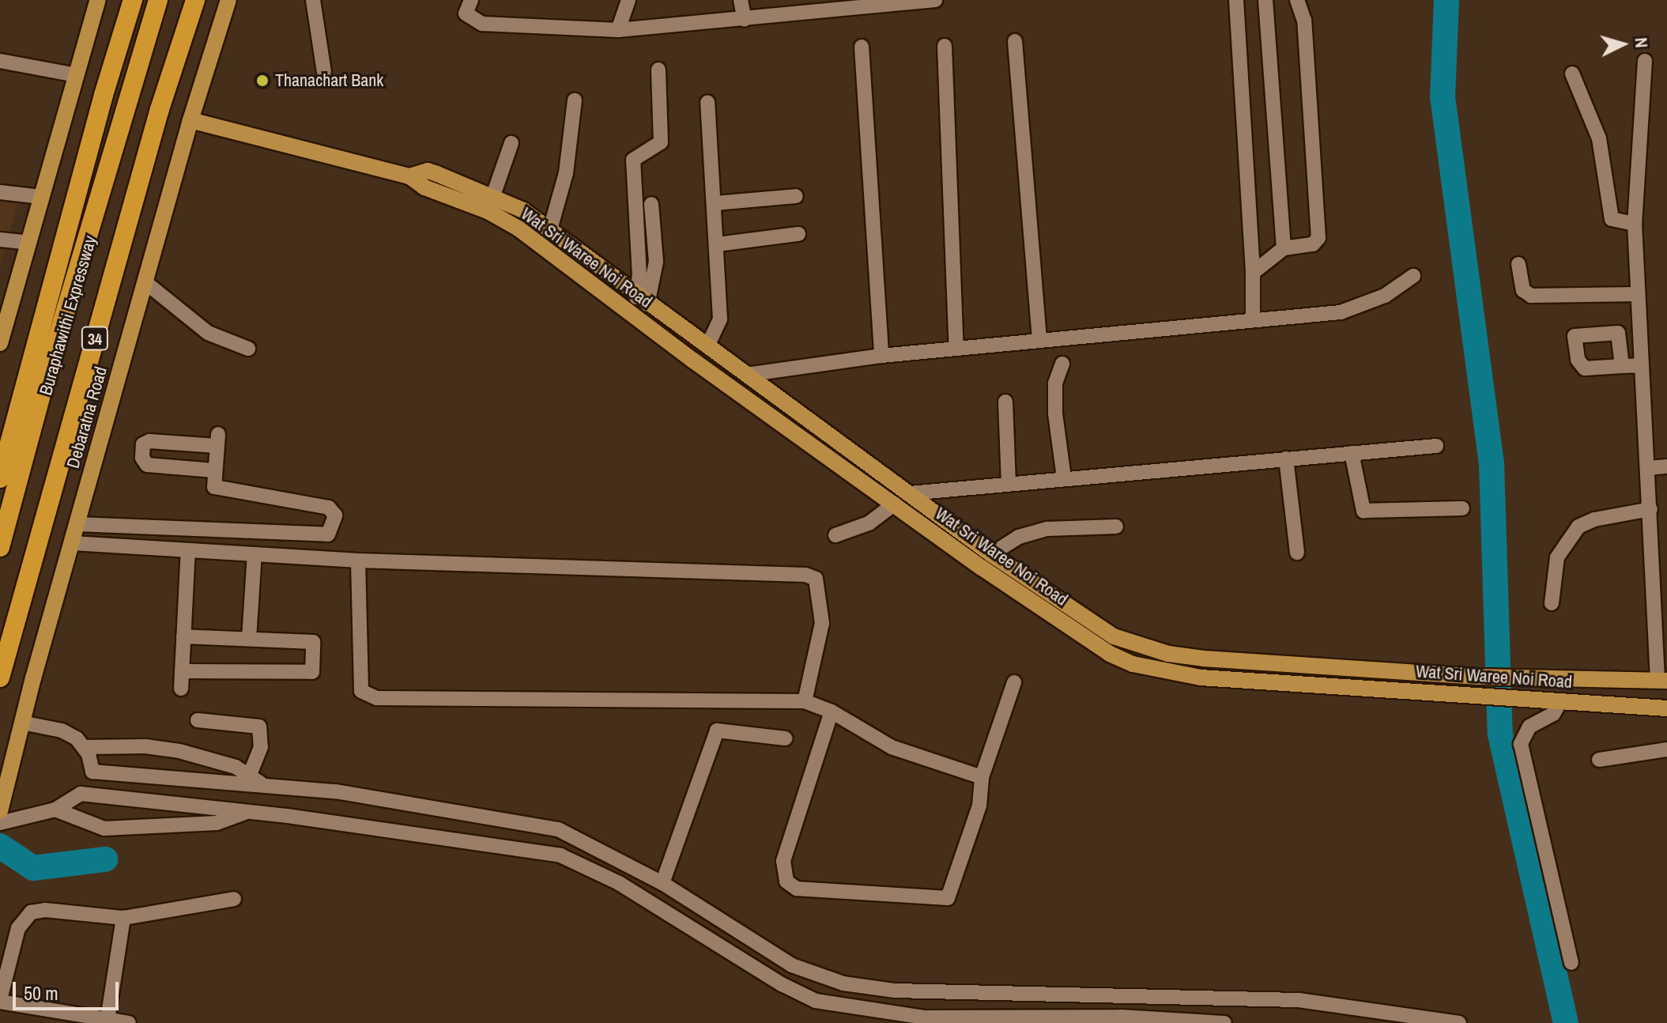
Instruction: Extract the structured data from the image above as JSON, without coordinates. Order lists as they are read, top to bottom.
{
  "streets": {
    "highway": ["Buraphawithi Expressway", "34", "Debaratna Road"],
    "main road": ["Wat Sri Waree Noi Road"]
  },
  "crossings": [
    ["Wat Sri Waree Noi Road", "Debaratna Road"]
  ],
  "places": ["Thanachart Bank"],
  "scale_bar": "50 m",
  "north": "right"
}
